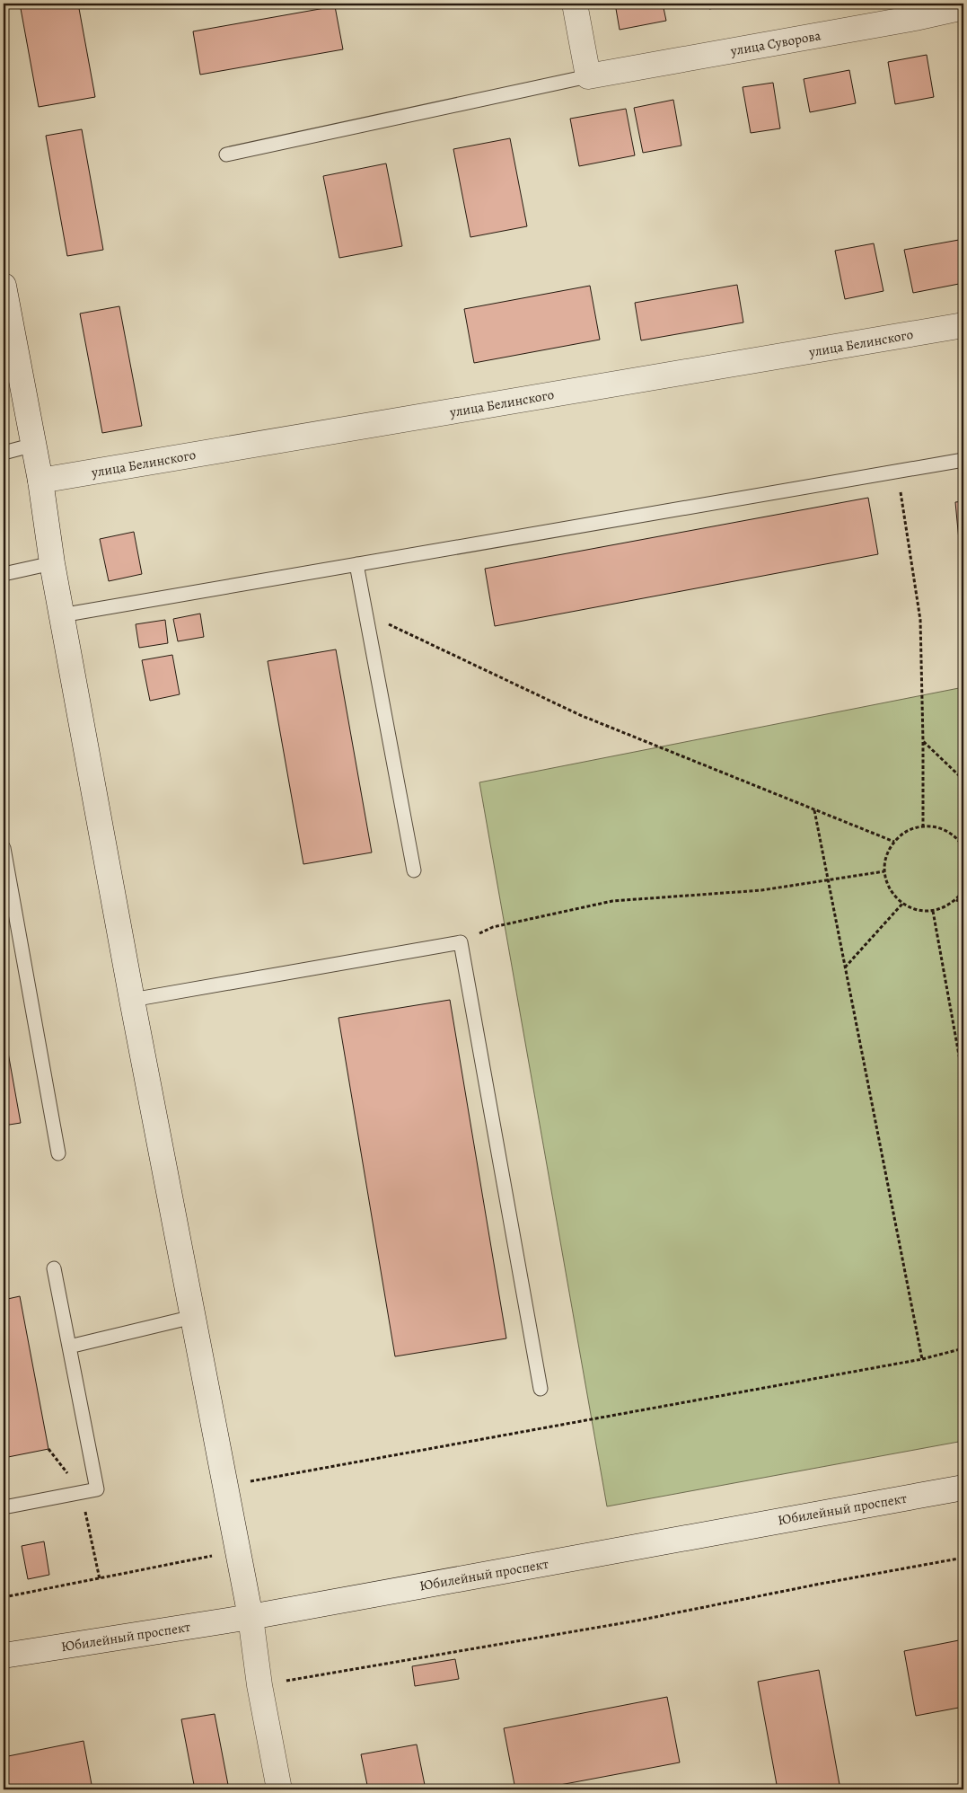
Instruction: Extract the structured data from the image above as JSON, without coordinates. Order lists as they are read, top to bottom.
{
  "streets": {
    "main road": ["улица Суворова", "улица Белинского", "Юбилейный проспект"]
  }
}
